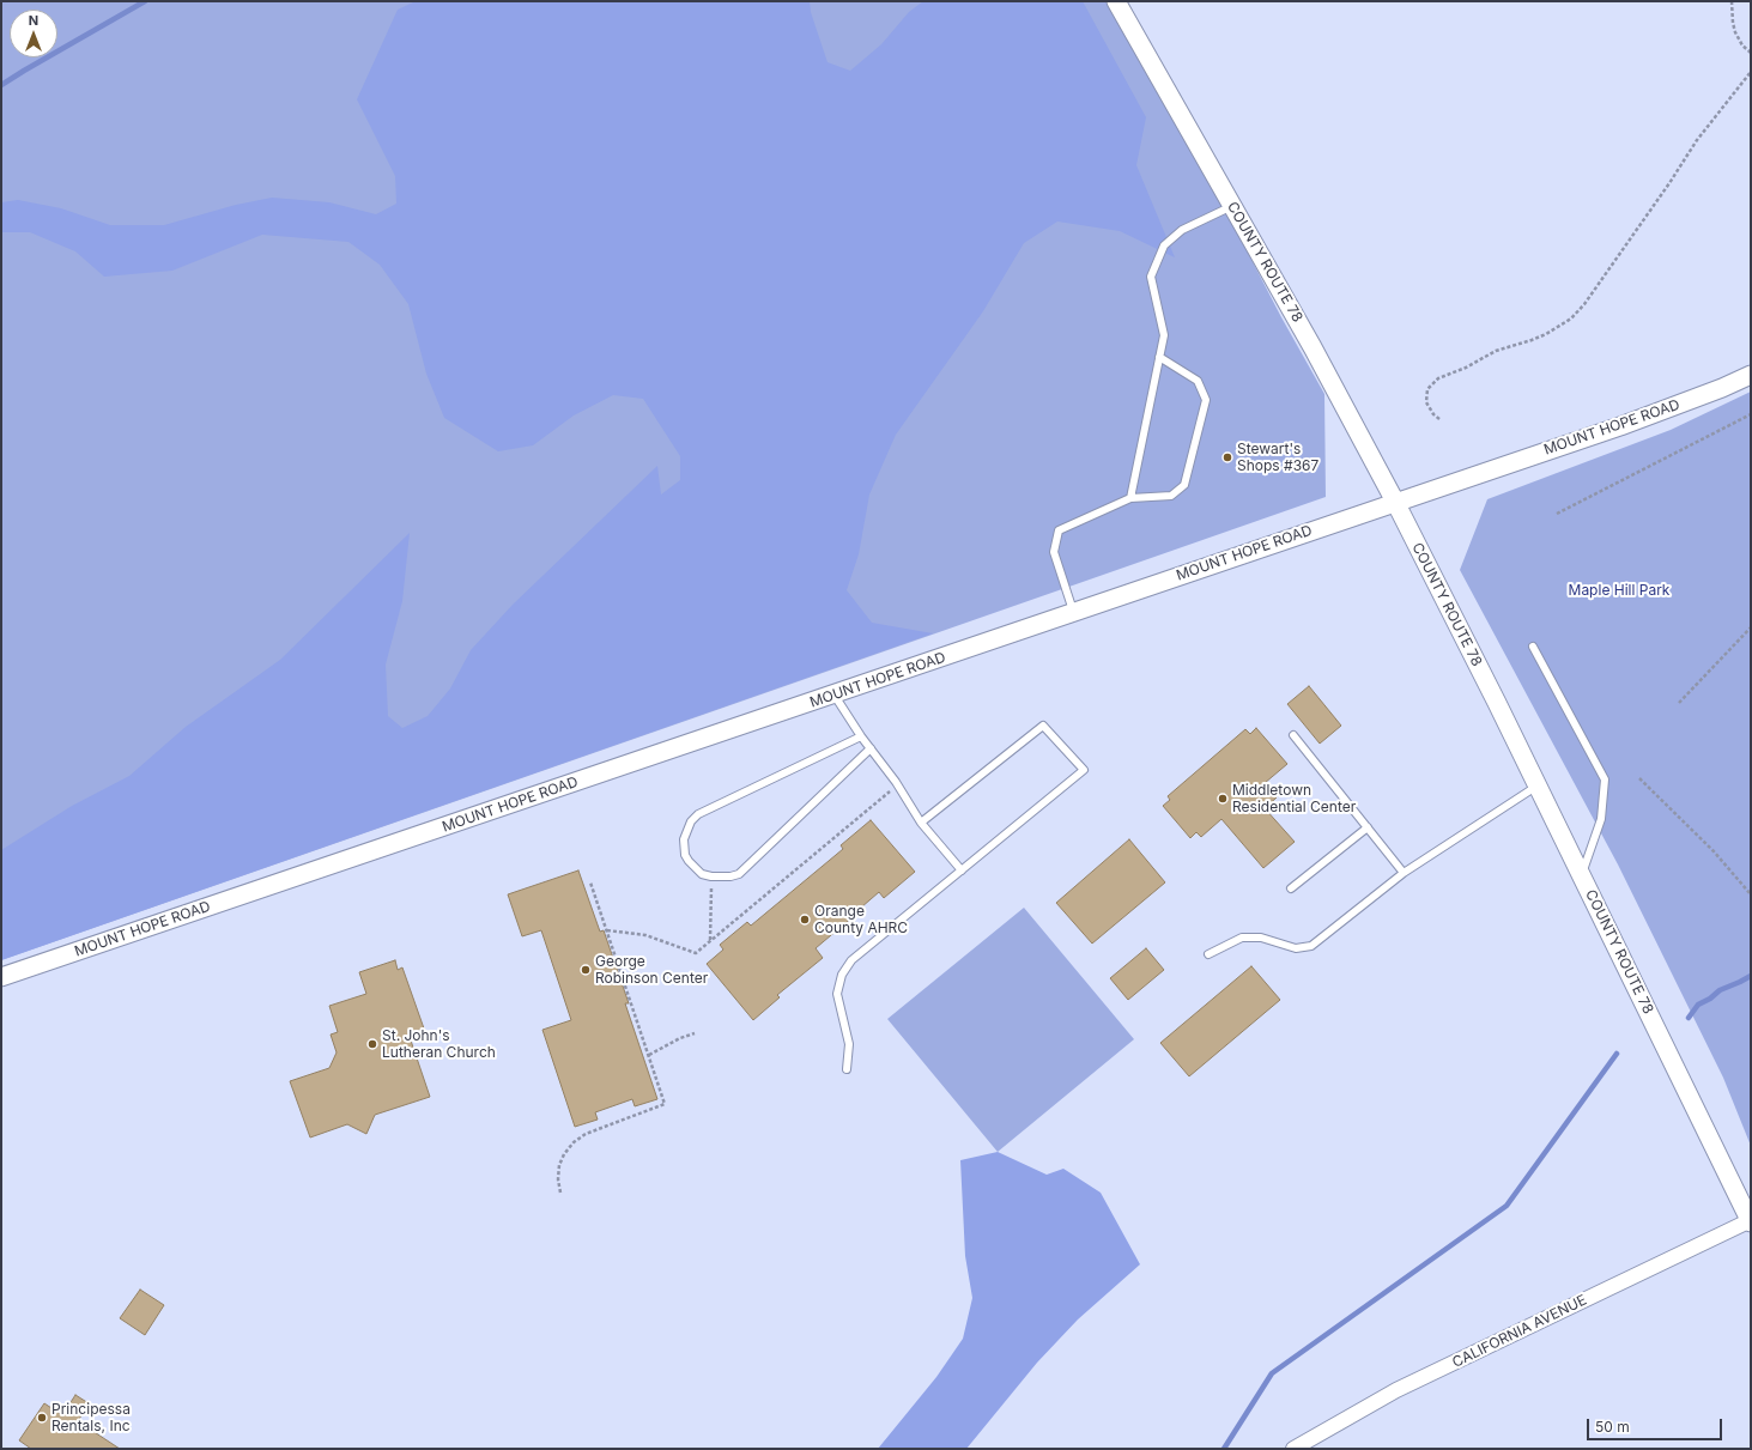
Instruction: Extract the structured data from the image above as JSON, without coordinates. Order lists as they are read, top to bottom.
{
  "streets": {
    "street": ["COUNTY ROUTE 78", "MOUNT HOPE ROAD", "CALIFORNIA AVENUE"]
  },
  "crossings": [
    ["COUNTY ROUTE 78", "MOUNT HOPE ROAD"],
    ["COUNTY ROUTE 78", "CALIFORNIA AVENUE"]
  ],
  "parks": ["Maple Hill Park"],
  "places": [
    "Stewart's Shops #367",
    "Middletown Residential Center",
    "Orange County AHRC",
    "George Robinson Center",
    "St. John's Lutheran Church",
    "Principessa Rentals, Inc"
  ],
  "scale_bar": "50 m",
  "north": "top"
}
